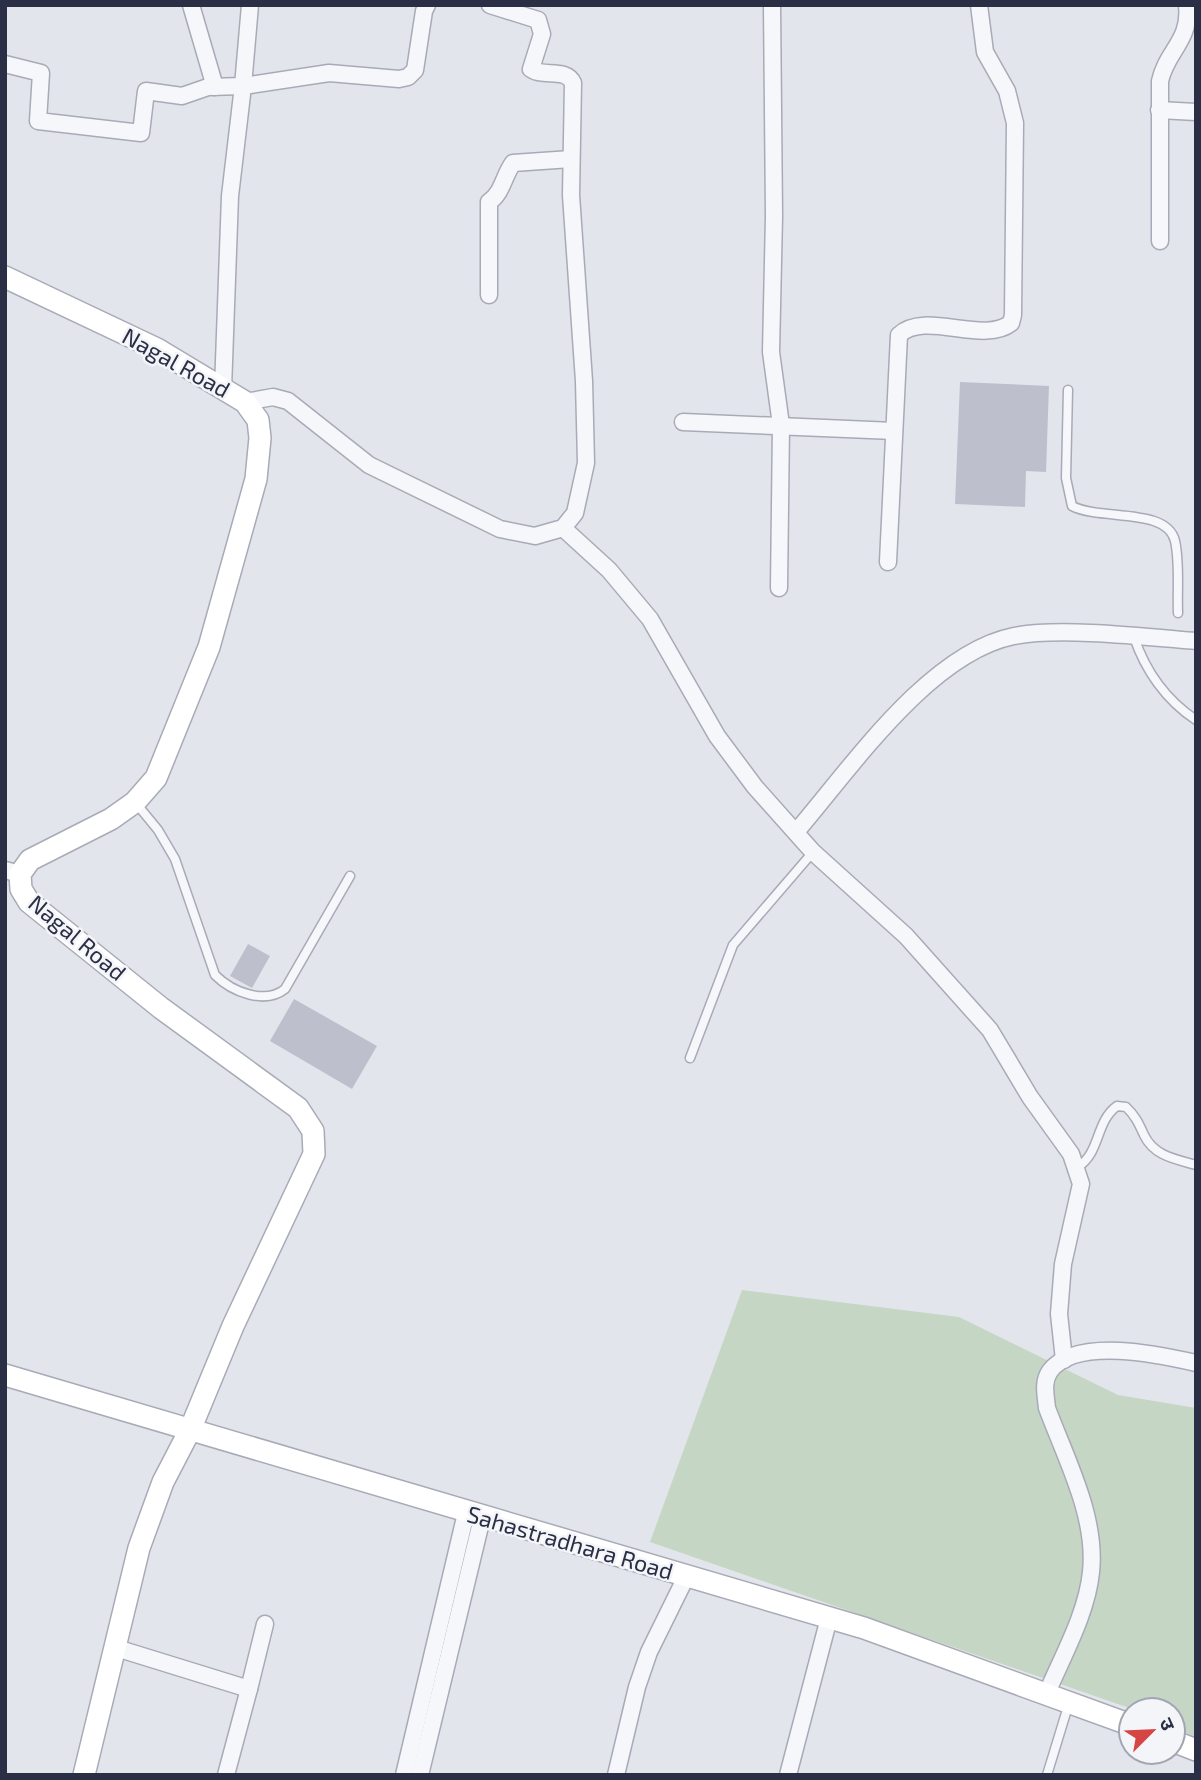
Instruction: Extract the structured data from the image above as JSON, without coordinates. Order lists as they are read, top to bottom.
{
  "streets": {
    "main road": ["Nagal Road", "Sahastradhara Road"]
  },
  "crossings": [
    ["Nagal Road", "Sahastradhara Road"]
  ],
  "north": "top right"
}
